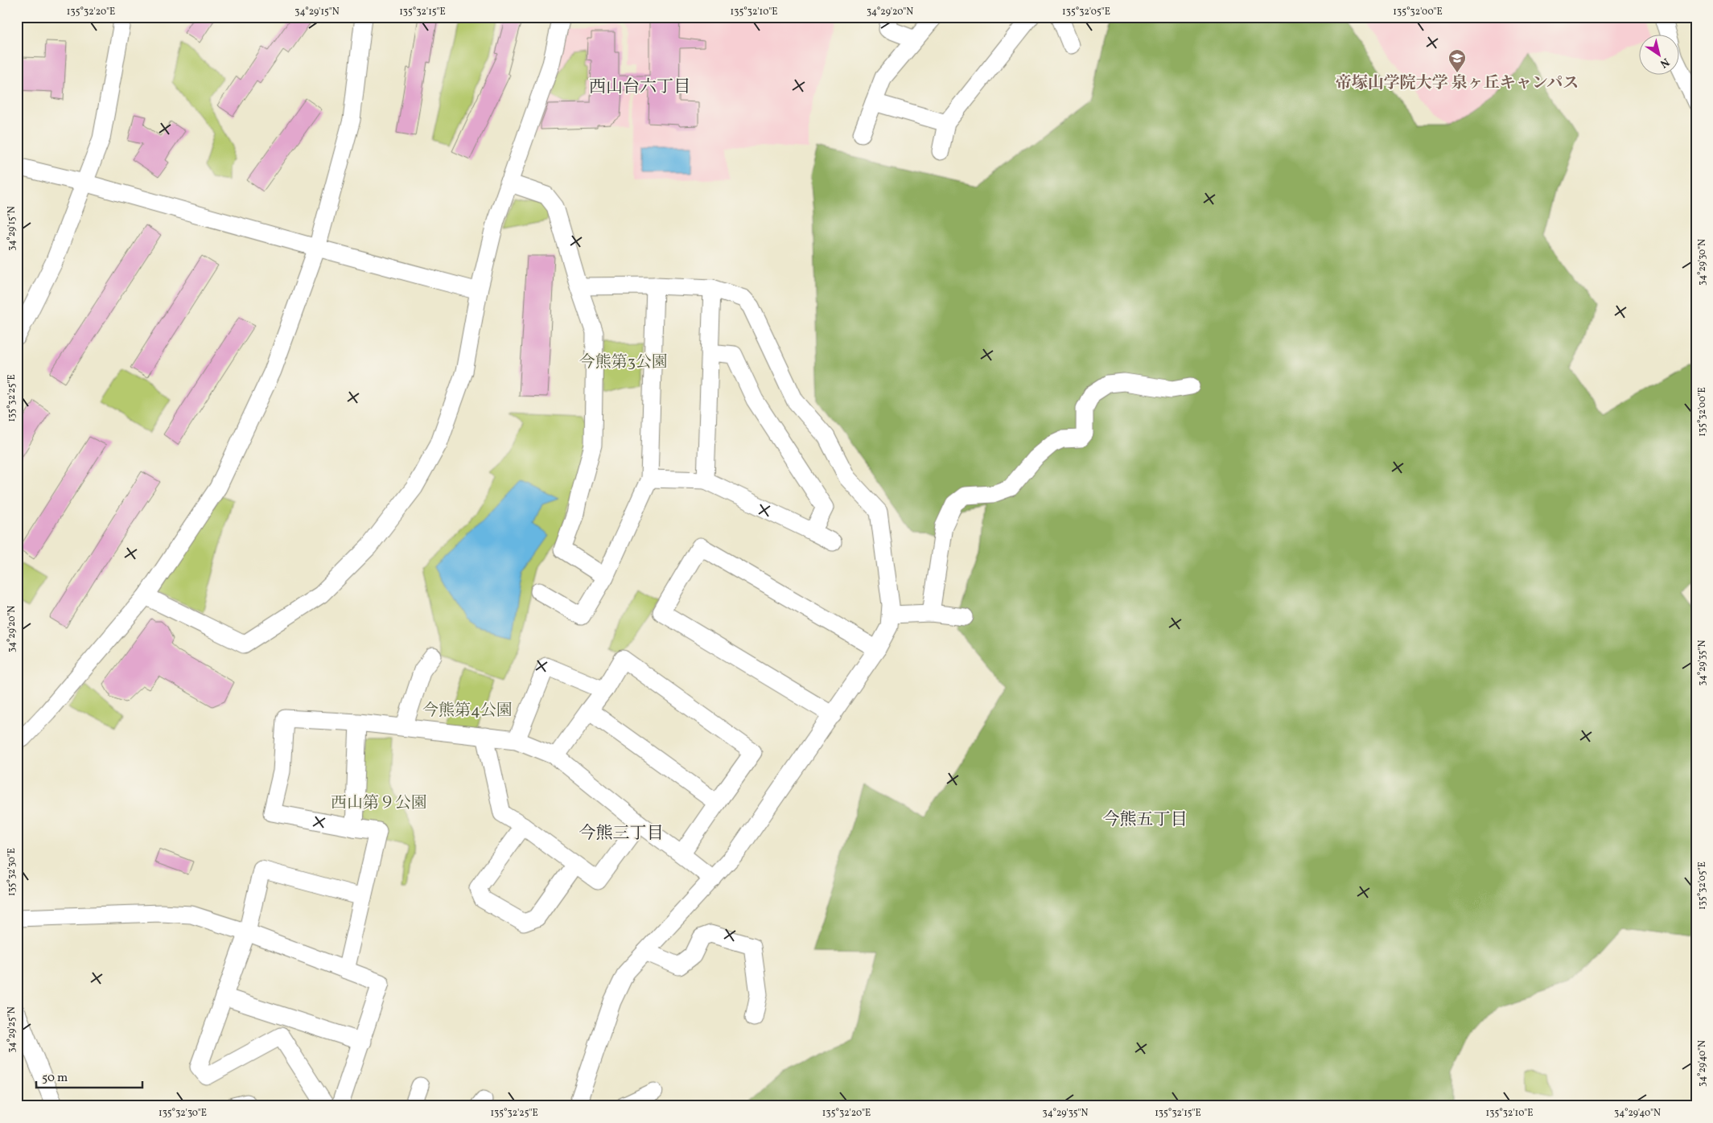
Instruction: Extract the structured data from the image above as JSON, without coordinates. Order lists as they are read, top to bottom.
{
  "districts": ["西山台六丁目", "今熊五丁目", "今熊三丁目"],
  "parks": ["今熊第3公園", "今熊第4公園", "西山第９公園"],
  "places": {
    "school or university": ["帝塚山学院大学 泉ヶ丘キャンパス"]
  },
  "scale_bar": "50 m",
  "north": "bottom right",
  "coordinates": [
    "135°32'20\"E",
    "34°29'15\"N",
    "135°32'15\"E",
    "135°32'10\"E",
    "34°29'20\"N",
    "135°32'05\"E",
    "135°32'00\"E",
    "34°29'30\"N",
    "135°32'25\"E",
    "34°29'35\"N",
    "135°32'30\"E",
    "34°29'25\"N",
    "34°29'40\"N"
  ]
}
